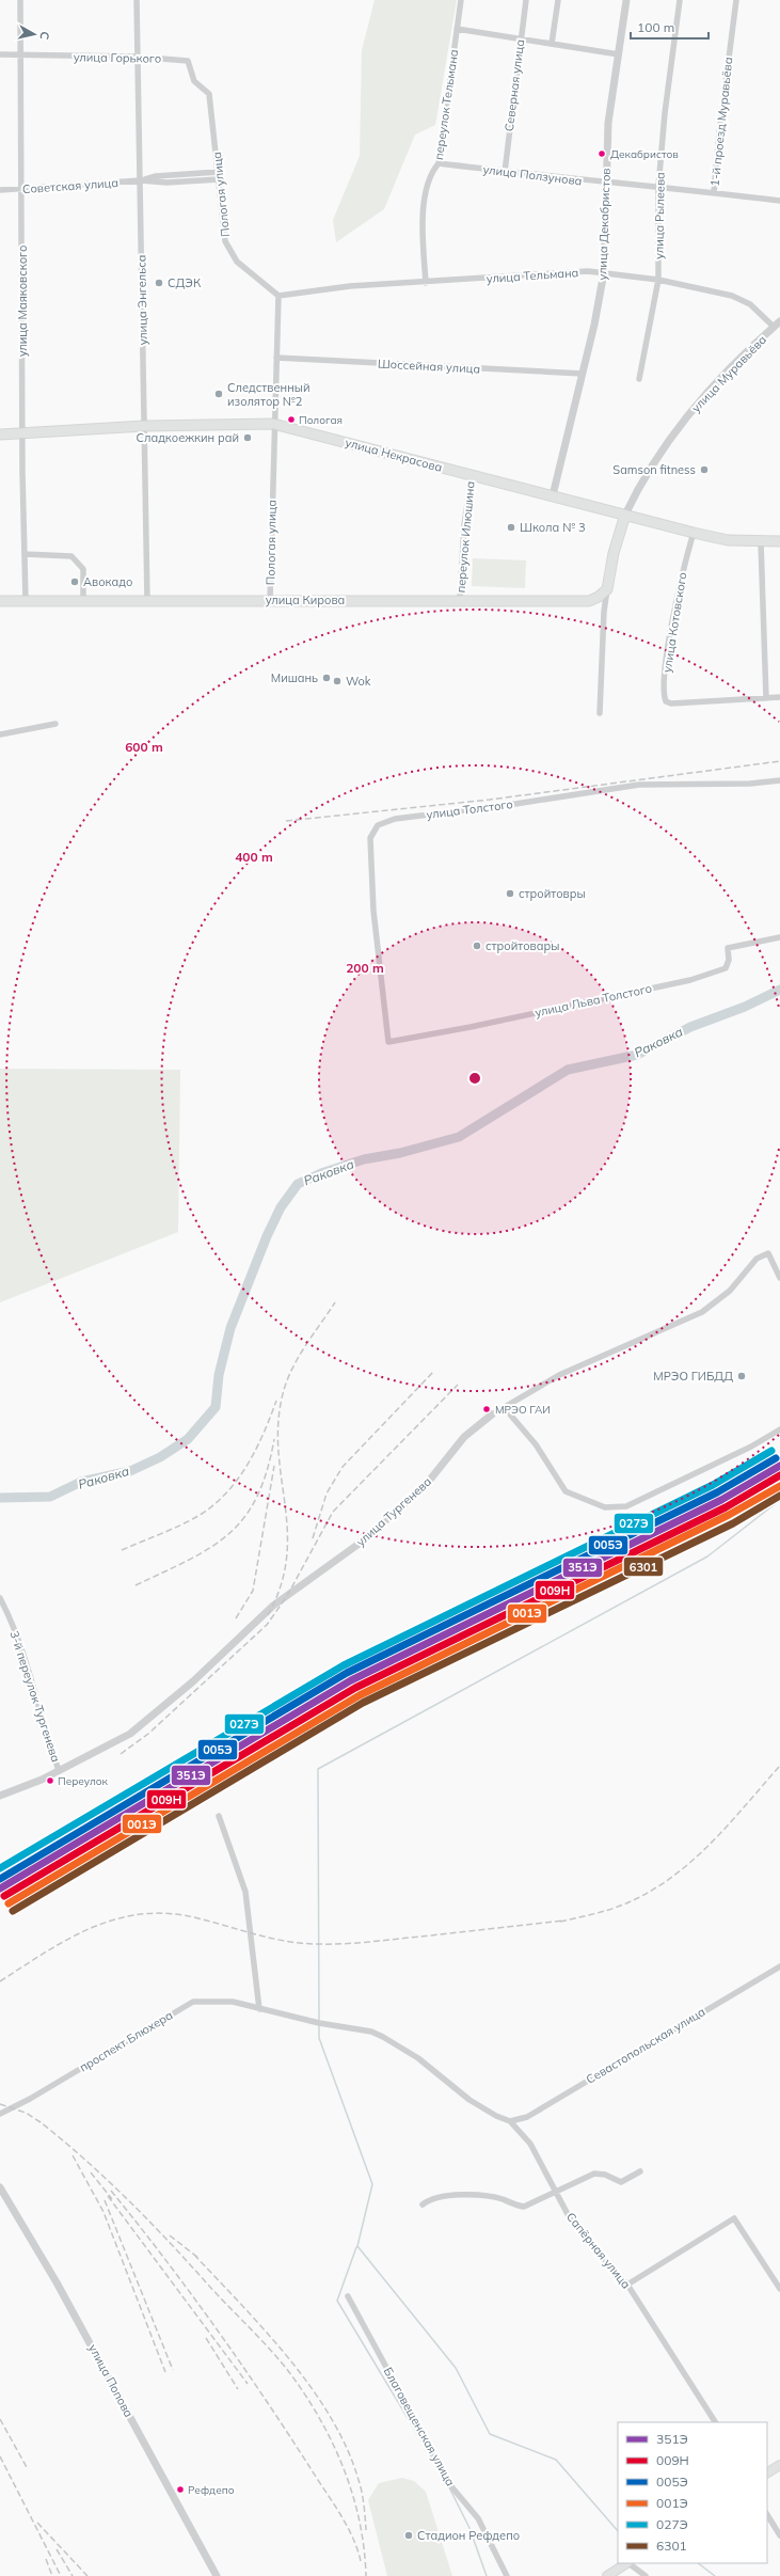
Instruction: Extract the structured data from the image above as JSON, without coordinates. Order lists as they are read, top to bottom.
{
  "streets": {
    "highway": ["улица Некрасова", "улица Кирова"],
    "street": [
      "улица Горького",
      "Северная улица",
      "переулок Тельмана",
      "1-й проезд Муравьёва",
      "улица Ползунова",
      "Советская улица",
      "Пологая улица",
      "улица Рылеева",
      "улица Декабристов",
      "улица Тельмана",
      "улица Энгельса",
      "улица Маяковского",
      "Шоссейная улица",
      "улица Муравьёва",
      "переулок Илюшина",
      "улица Котовского",
      "улица Толстого",
      "улица Льва Толстого",
      "улица Тургенева",
      "3-й переулок Тургенева",
      "проспект Блюхера",
      "Севастопольская улица",
      "Сапёрная улица",
      "улица Попова",
      "Благовещенская улица"
    ]
  },
  "crossings": [
    ["улица Горького", "Пологая улица"],
    ["улица Горького", "улица Энгельса"],
    ["улица Горького", "улица Маяковского"],
    ["Северная улица", "улица Ползунова"],
    ["переулок Тельмана", "улица Ползунова"],
    ["переулок Тельмана", "улица Тельмана"],
    ["1-й проезд Муравьёва", "улица Ползунова"],
    ["улица Ползунова", "улица Рылеева"],
    ["улица Ползунова", "улица Декабристов"],
    ["Советская улица", "Пологая улица"],
    ["Советская улица", "улица Энгельса"],
    ["Советская улица", "улица Маяковского"],
    ["Пологая улица", "улица Тельмана"],
    ["Пологая улица", "Шоссейная улица"],
    ["Пологая улица", "улица Некрасова"],
    ["Пологая улица", "улица Кирова"],
    ["улица Рылеева", "улица Тельмана"],
    ["улица Декабристов", "улица Тельмана"],
    ["улица Декабристов", "Шоссейная улица"],
    ["улица Декабристов", "улица Некрасова"],
    ["улица Тельмана", "улица Муравьёва"],
    ["улица Энгельса", "улица Некрасова"],
    ["улица Энгельса", "улица Кирова"],
    ["улица Маяковского", "улица Некрасова"],
    ["улица Маяковского", "улица Кирова"],
    ["улица Муравьёва", "улица Некрасова"],
    ["улица Некрасова", "переулок Илюшина"],
    ["улица Некрасова", "улица Котовского"],
    ["переулок Илюшина", "улица Кирова"],
    ["улица Толстого", "улица Льва Толстого"],
    ["улица Тургенева", "3-й переулок Тургенева"],
    ["проспект Блюхера", "Севастопольская улица"],
    ["проспект Блюхера", "Сапёрная улица"],
    ["Севастопольская улица", "Сапёрная улица"]
  ],
  "water": ["Раковка"],
  "places": [
    "Декабристов",
    "СДЭК",
    "Следственный изолятор №2",
    "Пологая",
    "Сладкоежкин рай",
    "Samson fitness",
    "Школа № 3",
    "Авокадо",
    "Мишань",
    "Wok",
    "стройтовры",
    "стройтовары",
    "МРЭО ГИБДД",
    "МРЭО ГАИ",
    "Переулок",
    "Рефдепо",
    "Стадион Рефдепо"
  ],
  "lines": [
    "transit line 027Э",
    "transit line 005Э",
    "transit line 351Э",
    "transit line 009Н",
    "transit line 001Э",
    "transit line 6301"
  ],
  "legend": [
    "351Э",
    "009Н",
    "005Э",
    "001Э",
    "027Э",
    "6301"
  ],
  "scale_bar": "100 m",
  "north": "right",
  "rings": ["600 m", "400 m", "200 m"]
}
